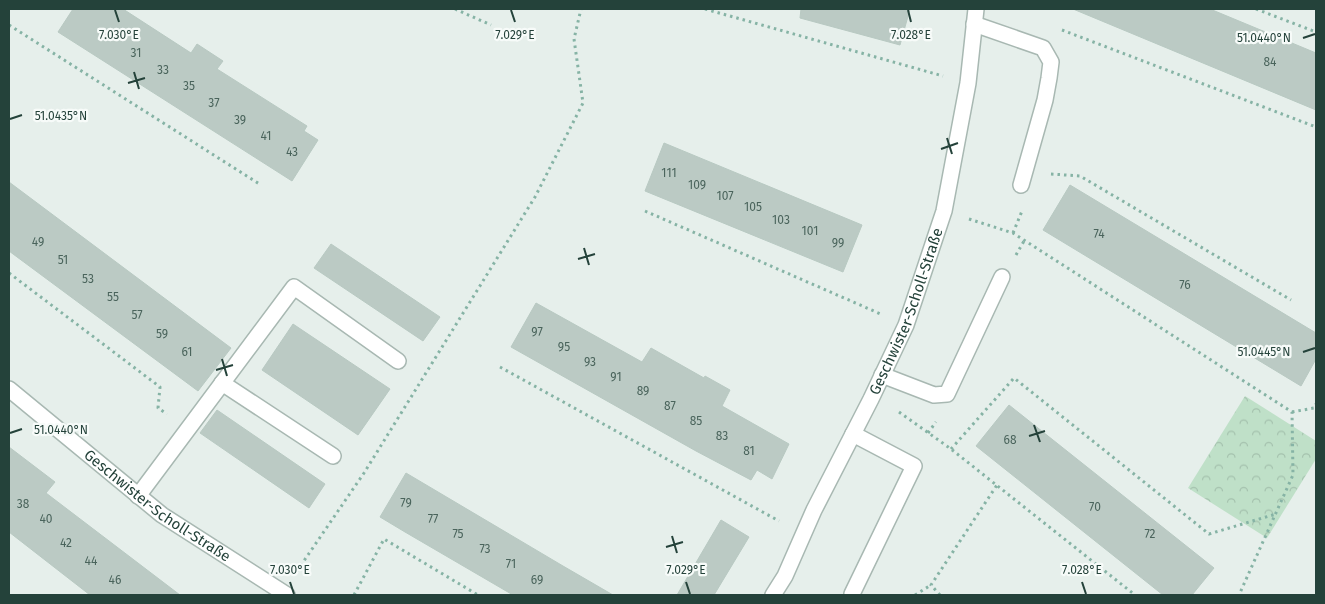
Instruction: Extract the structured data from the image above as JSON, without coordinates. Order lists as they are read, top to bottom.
{
  "streets": {
    "street": ["Geschwister-Scholl-Straße"]
  },
  "house_numbers": [
    "31",
    "84",
    "33",
    "35",
    "37",
    "39",
    "41",
    "43",
    "111",
    "109",
    "107",
    "105",
    "103",
    "101",
    "74",
    "49",
    "99",
    "51",
    "53",
    "76",
    "55",
    "57",
    "97",
    "59",
    "95",
    "61",
    "93",
    "91",
    "89",
    "87",
    "85",
    "83",
    "68",
    "81",
    "79",
    "38",
    "70",
    "40",
    "77",
    "75",
    "72",
    "42",
    "73",
    "44",
    "71",
    "46",
    "69"
  ],
  "coordinates": [
    "7.030°E",
    "7.029°E",
    "7.028°E",
    "51.0440°N",
    "51.0435°N",
    "51.0445°N"
  ]
}
